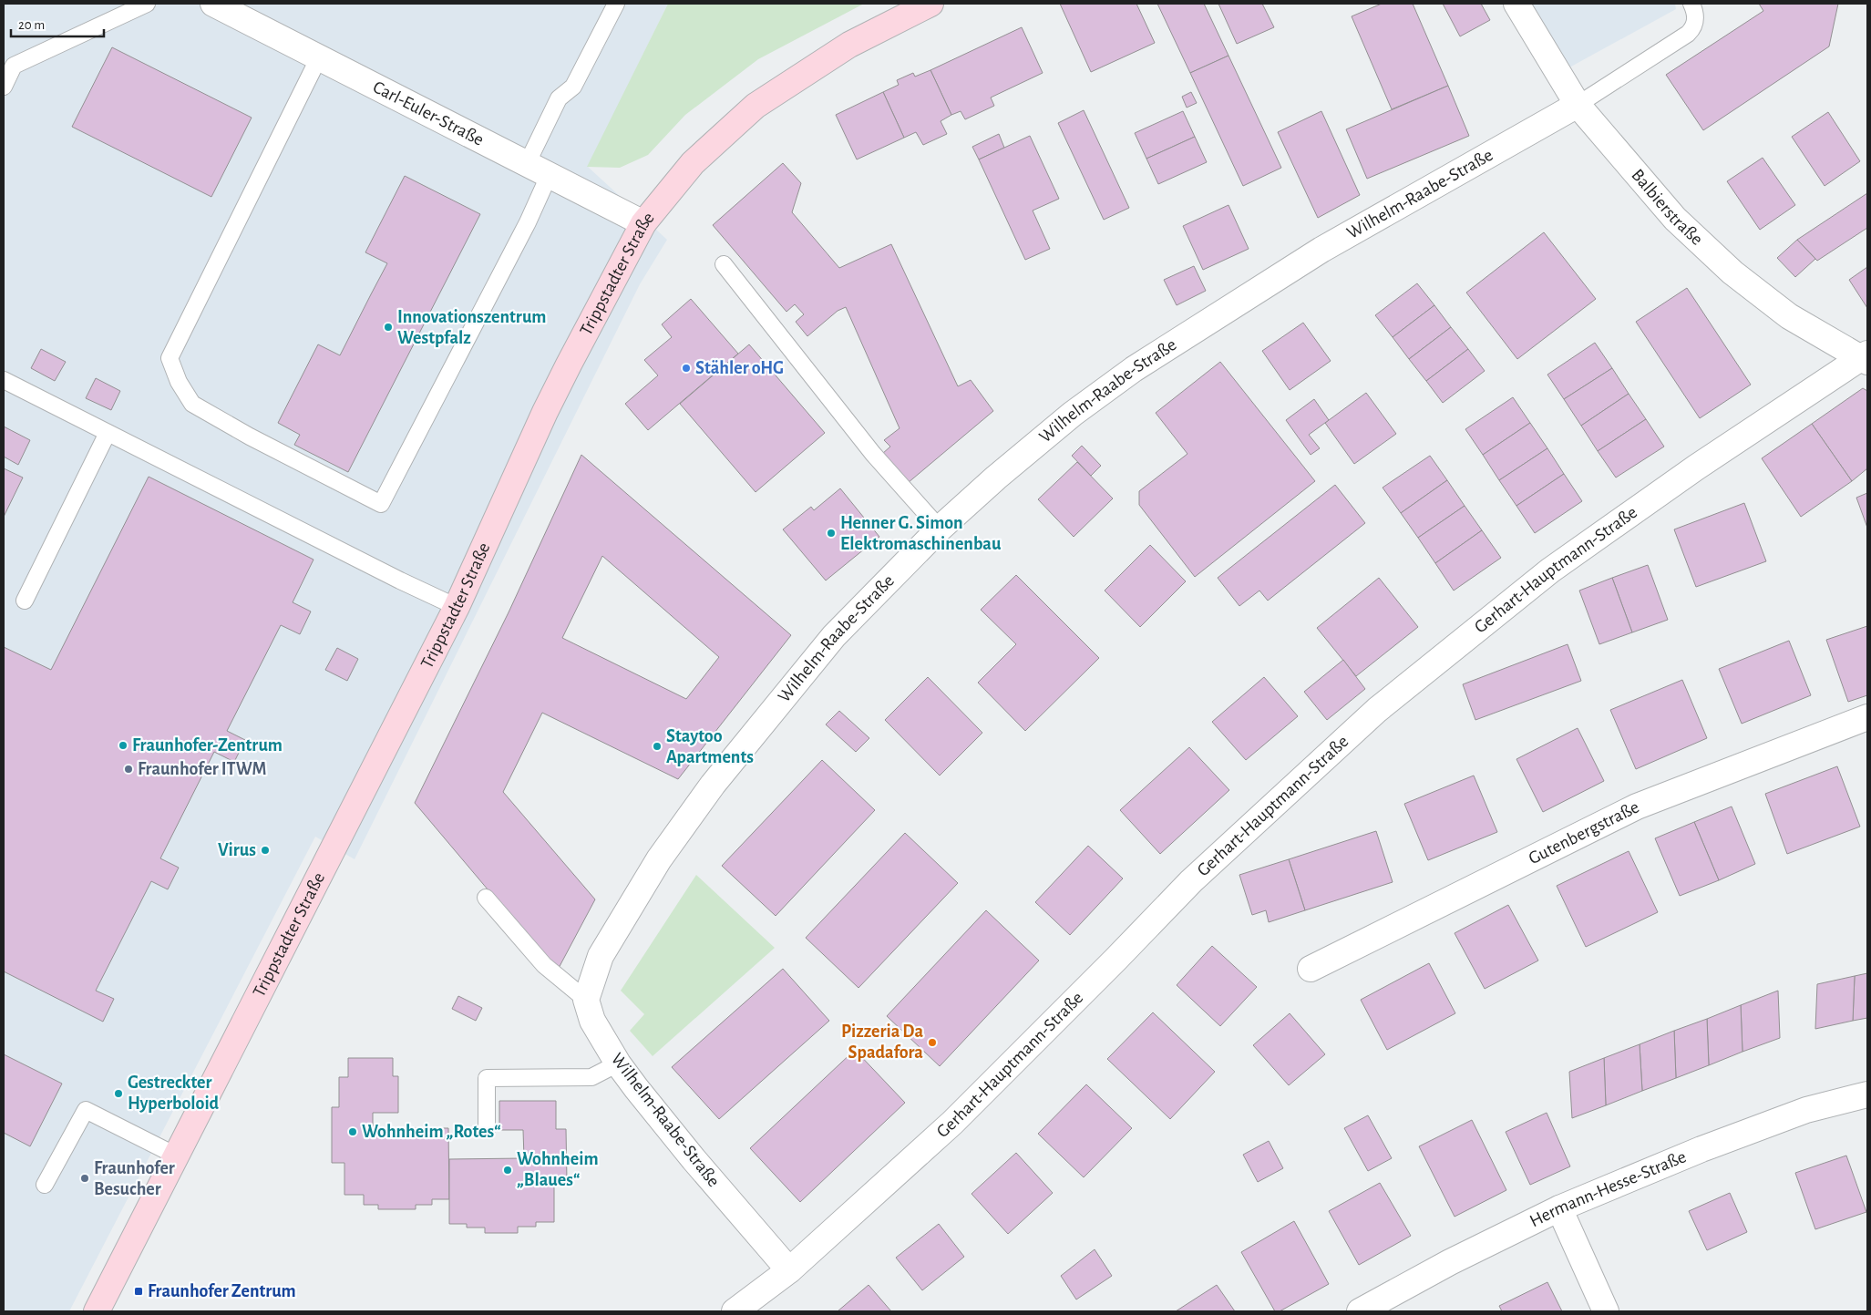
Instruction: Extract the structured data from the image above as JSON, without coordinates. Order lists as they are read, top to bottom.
{
  "streets": {
    "main road": ["Trippstadter Straße"],
    "street": [
      "Carl-Euler-Straße",
      "Wilhelm-Raabe-Straße",
      "Balbierstraße",
      "Gerhart-Hauptmann-Straße",
      "Gutenbergstraße",
      "Hermann-Hesse-Straße"
    ]
  },
  "crossings": [
    ["Carl-Euler-Straße", "Trippstadter Straße"],
    ["Wilhelm-Raabe-Straße", "Balbierstraße"],
    ["Wilhelm-Raabe-Straße", "Gerhart-Hauptmann-Straße"],
    ["Balbierstraße", "Gerhart-Hauptmann-Straße"]
  ],
  "places": {
    "other": [
      "Innovationszentrum Westpfalz",
      "Stähler oHG",
      "Henner G. Simon Elektromaschinenbau",
      "Fraunhofer-Zentrum",
      "Staytoo Apartments",
      "Fraunhofer ITWM",
      "Virus",
      "Pizzeria Da Spadafora",
      "Gestreckter Hyperboloid",
      "Wohnheim „Rotes“",
      "Wohnheim „Blaues“",
      "Fraunhofer Besucher"
    ],
    "transit": ["Fraunhofer Zentrum"]
  },
  "scale_bar": "20 m"
}
